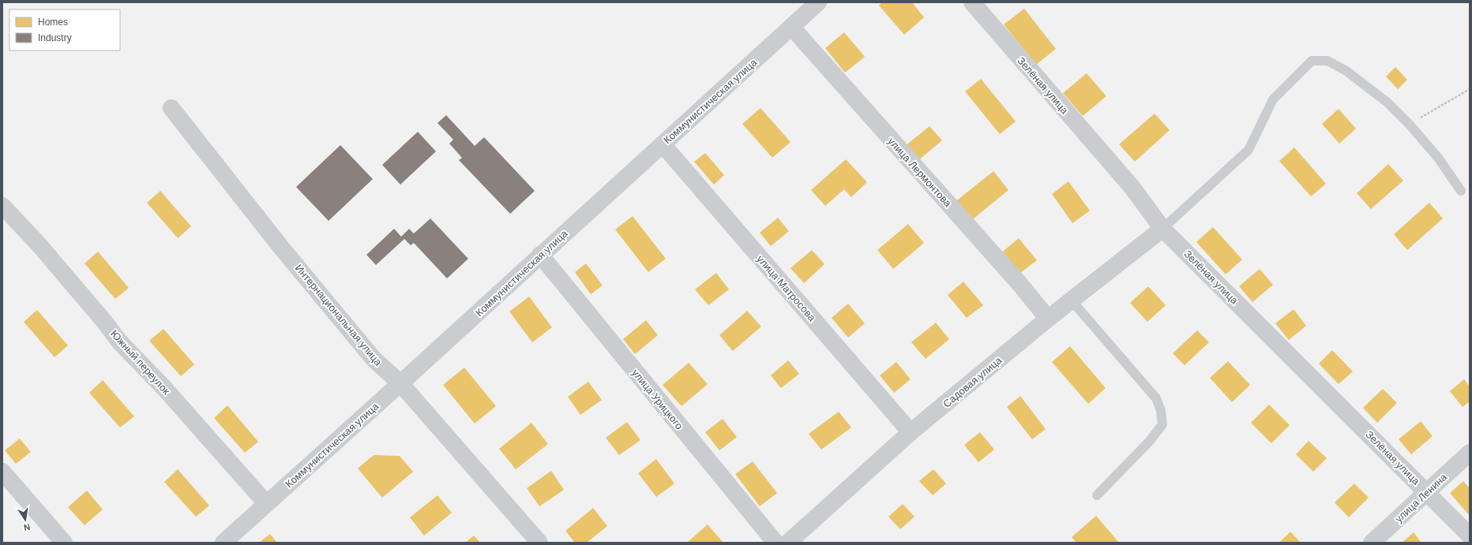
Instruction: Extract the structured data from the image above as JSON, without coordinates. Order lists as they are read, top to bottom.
{
  "streets": {
    "street": [
      "Зелёная улица",
      "Коммунистическая улица",
      "улица Лермонтова",
      "улица Матросова",
      "Интернациональная улица",
      "Южный переулок",
      "Садовая улица",
      "улица Урицкого",
      "улица Ленина"
    ]
  },
  "crossings": [
    ["Зелёная улица", "Садовая улица"],
    ["Зелёная улица", "улица Ленина"],
    ["Коммунистическая улица", "улица Лермонтова"],
    ["Коммунистическая улица", "улица Матросова"],
    ["Коммунистическая улица", "Интернациональная улица"],
    ["Коммунистическая улица", "Южный переулок"],
    ["Коммунистическая улица", "улица Урицкого"],
    ["улица Лермонтова", "Садовая улица"],
    ["улица Матросова", "Садовая улица"]
  ],
  "legend": ["Homes", "Industry"],
  "north": "bottom"
}
